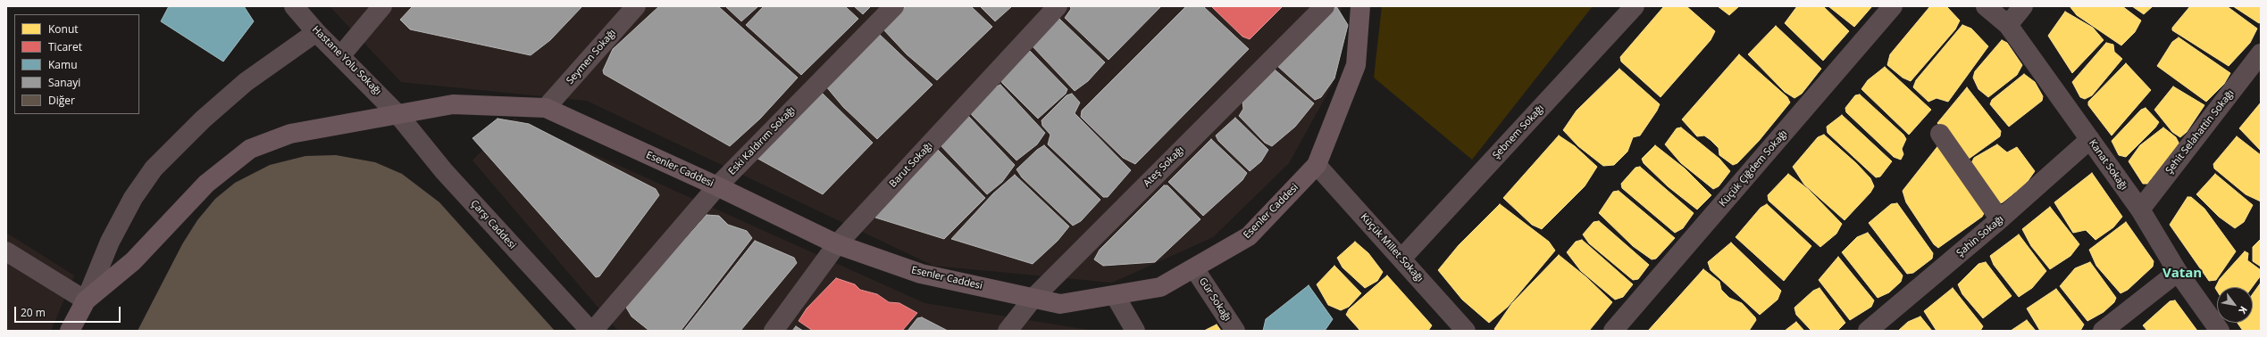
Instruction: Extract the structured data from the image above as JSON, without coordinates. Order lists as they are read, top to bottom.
{
  "streets": {
    "main road": ["Esenler Caddesi"],
    "street": [
      "Seymen Sokağı",
      "Hastane Yolu Sokağı",
      "Şebnem Sokağı",
      "Şehit Selahattin Sokağı",
      "Eski Kaldırım Sokağı",
      "Barut Sokağı",
      "Kanat Sokağı",
      "Ateş Sokağı",
      "Küçük Çiğdem Sokağı",
      "Çarşı Caddesi",
      "Şahin Sokağı",
      "Küçük Millet Sokağı",
      "Gür Sokağı"
    ]
  },
  "crossings": [
    ["Seymen Sokağı", "Esenler Caddesi"],
    ["Hastane Yolu Sokağı", "Esenler Caddesi"],
    ["Hastane Yolu Sokağı", "Çarşı Caddesi"],
    ["Şebnem Sokağı", "Küçük Millet Sokağı"],
    ["Şehit Selahattin Sokağı", "Kanat Sokağı"],
    ["Eski Kaldırım Sokağı", "Esenler Caddesi"],
    ["Barut Sokağı", "Esenler Caddesi"],
    ["Kanat Sokağı", "Şahin Sokağı"],
    ["Ateş Sokağı", "Esenler Caddesi"],
    ["Esenler Caddesi", "Çarşı Caddesi"],
    ["Esenler Caddesi", "Küçük Millet Sokağı"],
    ["Esenler Caddesi", "Gür Sokağı"]
  ],
  "districts": ["Vatan"],
  "legend": [
    "Konut",
    "Ticaret",
    "Kamu",
    "Sanayi",
    "Diğer"
  ],
  "scale_bar": "20 m",
  "north": "bottom right"
}
